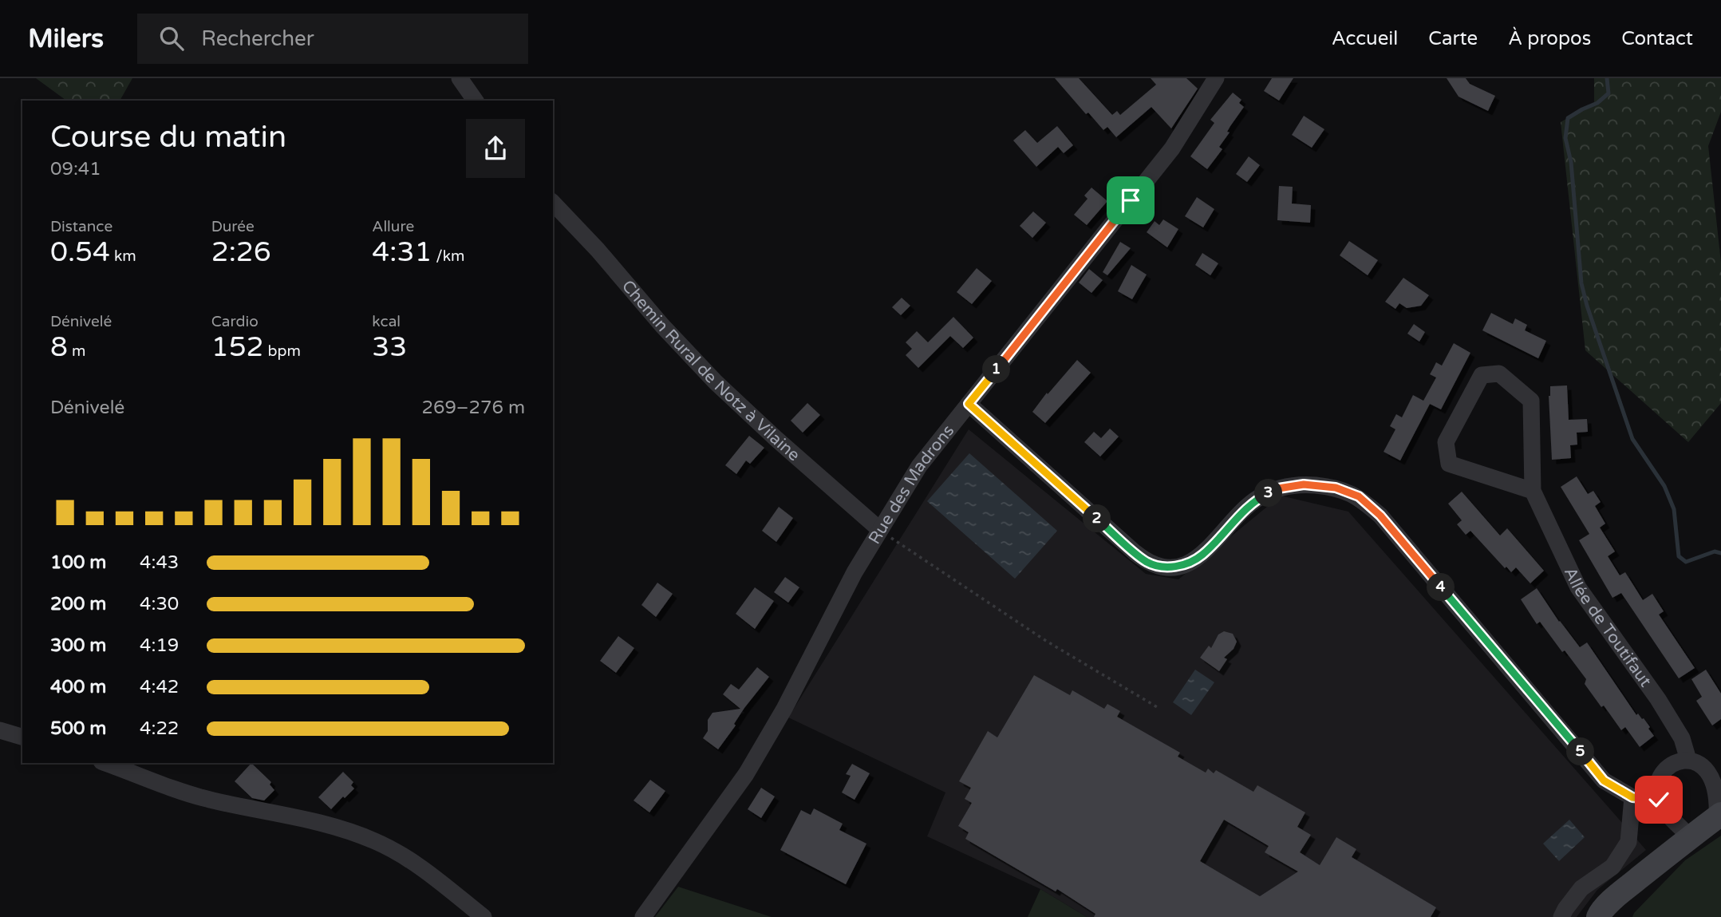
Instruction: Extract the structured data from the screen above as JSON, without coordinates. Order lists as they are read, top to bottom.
{
  "streets": {
    "street": ["Chemin Rural de Notz à Vilaine", "Rue des Madrons", "Allée de Toutifaut"]
  },
  "crossings": [
    ["Chemin Rural de Notz à Vilaine", "Rue des Madrons"]
  ],
  "page": {
    "header": "Milers",
    "search": "Rechercher",
    "nav": [
      "Accueil",
      "Carte",
      "À propos",
      "Contact"
    ],
    "heading": ["Course du matin", "09:41"],
    "stats": [
      ["Distance", "0.54 km"],
      ["Durée", "2:26"],
      ["Allure", "4:31 /km"],
      ["Dénivelé", "8 m"],
      ["Cardio", "152 bpm"],
      ["kcal", "33"]
    ],
    "pins": [
      "1",
      "3",
      "2",
      "4",
      "5"
    ],
    "chart": ["Dénivelé", "269–276 m"],
    "list": [
      {
        "name": "100 m",
        "note": "4:43"
      },
      {
        "name": "200 m",
        "note": "4:30"
      },
      {
        "name": "300 m",
        "note": "4:19"
      },
      {
        "name": "400 m",
        "note": "4:42"
      },
      {
        "name": "500 m",
        "note": "4:22"
      }
    ]
  }
}
